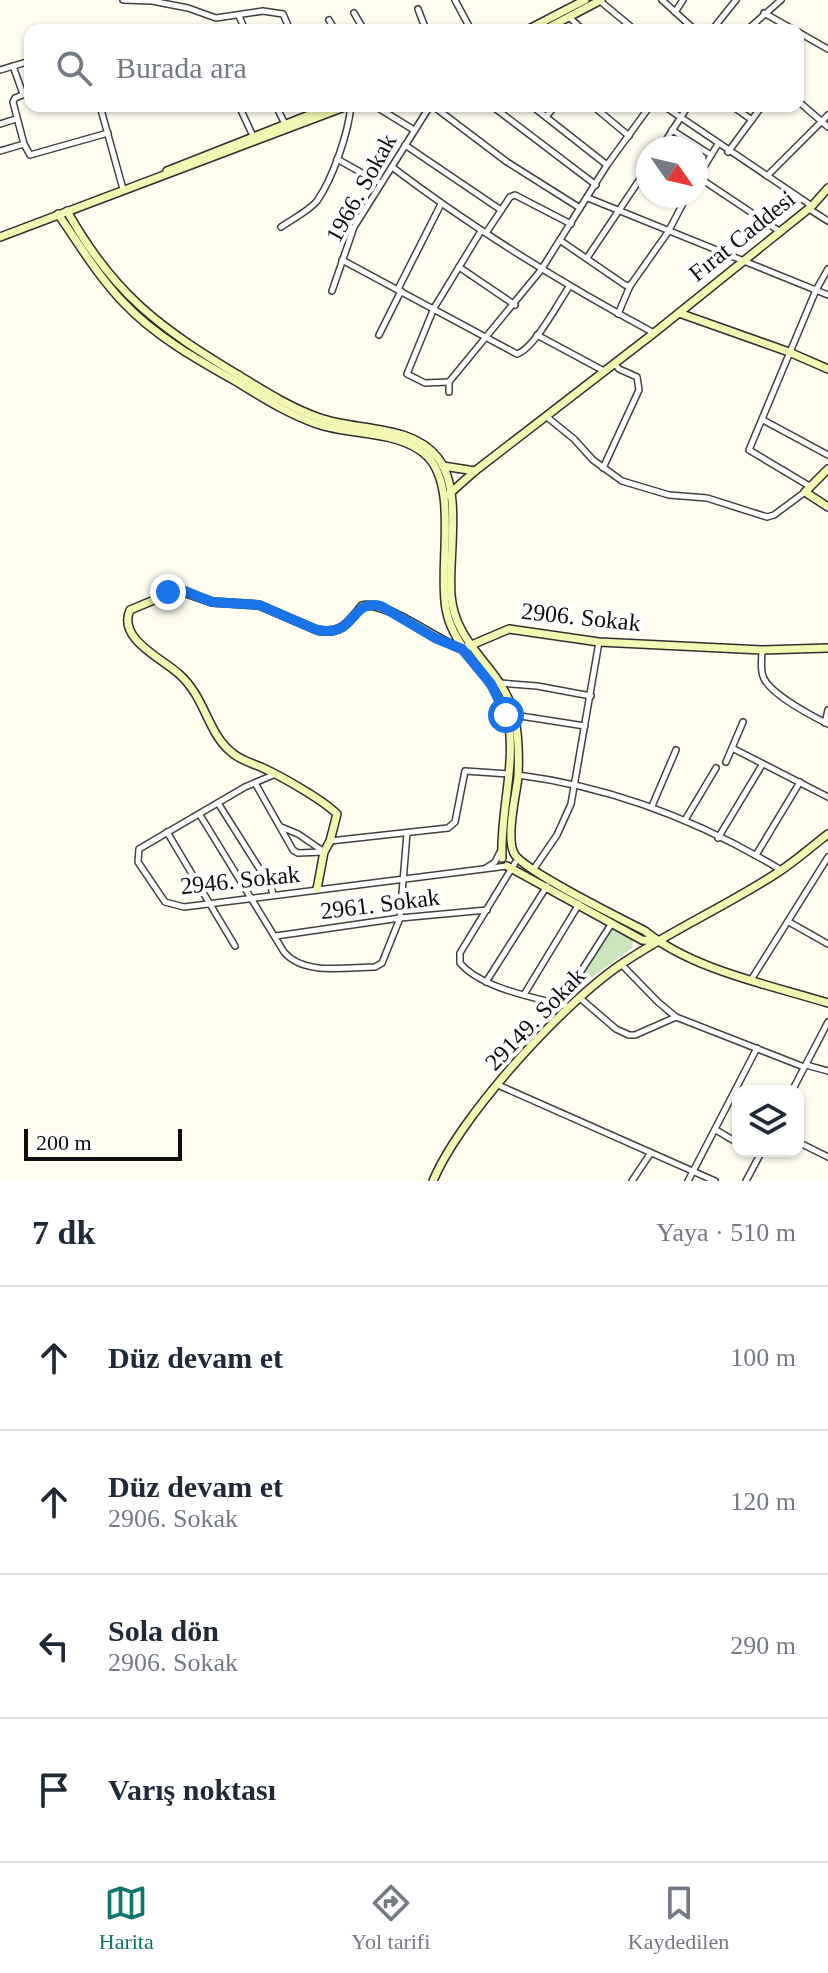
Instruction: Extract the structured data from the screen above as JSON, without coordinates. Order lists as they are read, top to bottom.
{
  "streets": {
    "street": [
      "1966. Sokak",
      "Fırat Caddesi",
      "2906. Sokak",
      "2946. Sokak",
      "2961. Sokak",
      "29149. Sokak"
    ]
  },
  "scale_bar": "200 m",
  "north": "bottom right",
  "page": {
    "search": "Burada ara",
    "scale": "200 m",
    "heading": ["7 dk", "Yaya · 510 m"],
    "list": [
      ["Düz devam et", "100 m"],
      ["Düz devam et", "2906. Sokak", "120 m"],
      ["Sola dön", "2906. Sokak", "290 m"],
      "Varış noktası"
    ],
    "nav": ["Harita", "Yol tarifi", "Kaydedilen"]
  }
}
